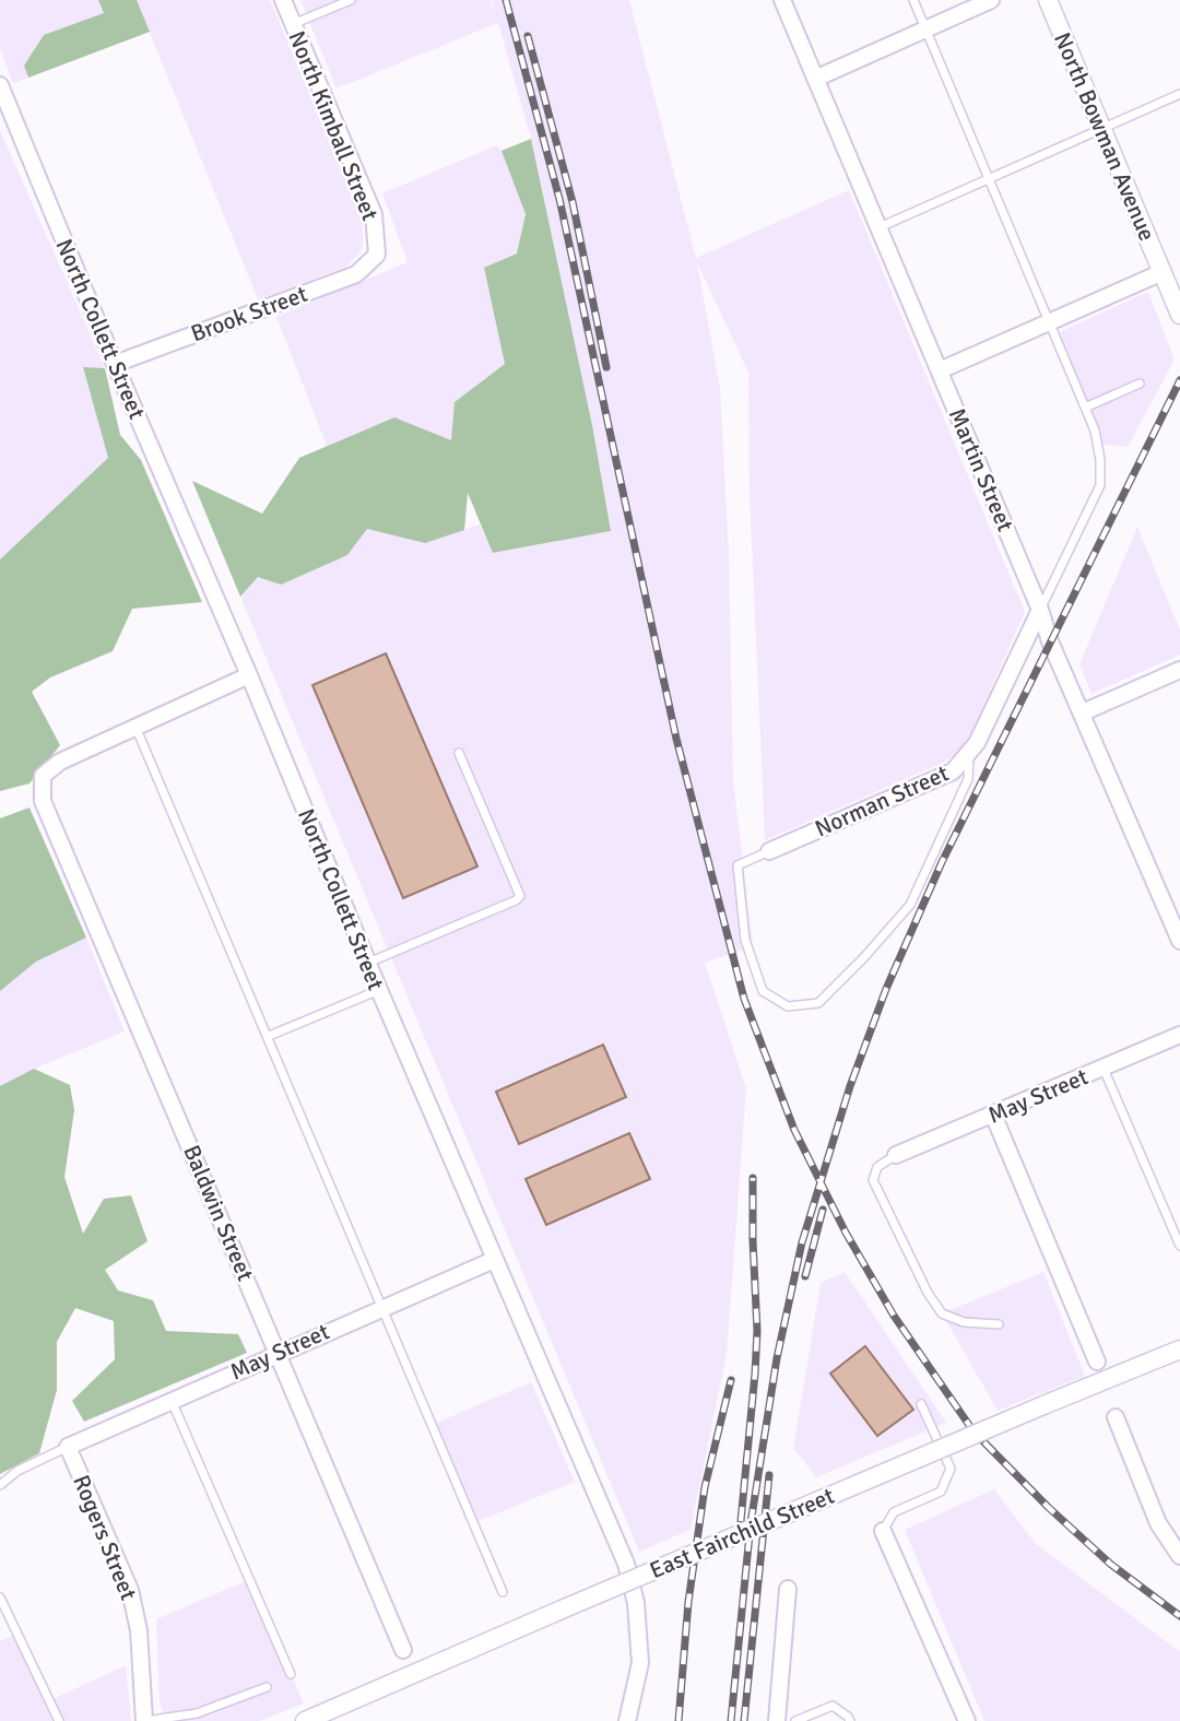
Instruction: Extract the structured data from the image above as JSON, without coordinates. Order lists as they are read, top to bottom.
{
  "streets": {
    "street": [
      "North Kimball Street",
      "North Bowman Avenue",
      "Brook Street",
      "North Collett Street",
      "Martin Street",
      "Norman Street",
      "May Street",
      "Baldwin Street",
      "East Fairchild Street",
      "Rogers Street"
    ]
  },
  "crossings": [
    ["North Kimball Street", "Brook Street"],
    ["Brook Street", "North Collett Street"],
    ["North Collett Street", "May Street"],
    ["Martin Street", "Norman Street"],
    ["May Street", "Baldwin Street"],
    ["May Street", "Rogers Street"]
  ]
}
